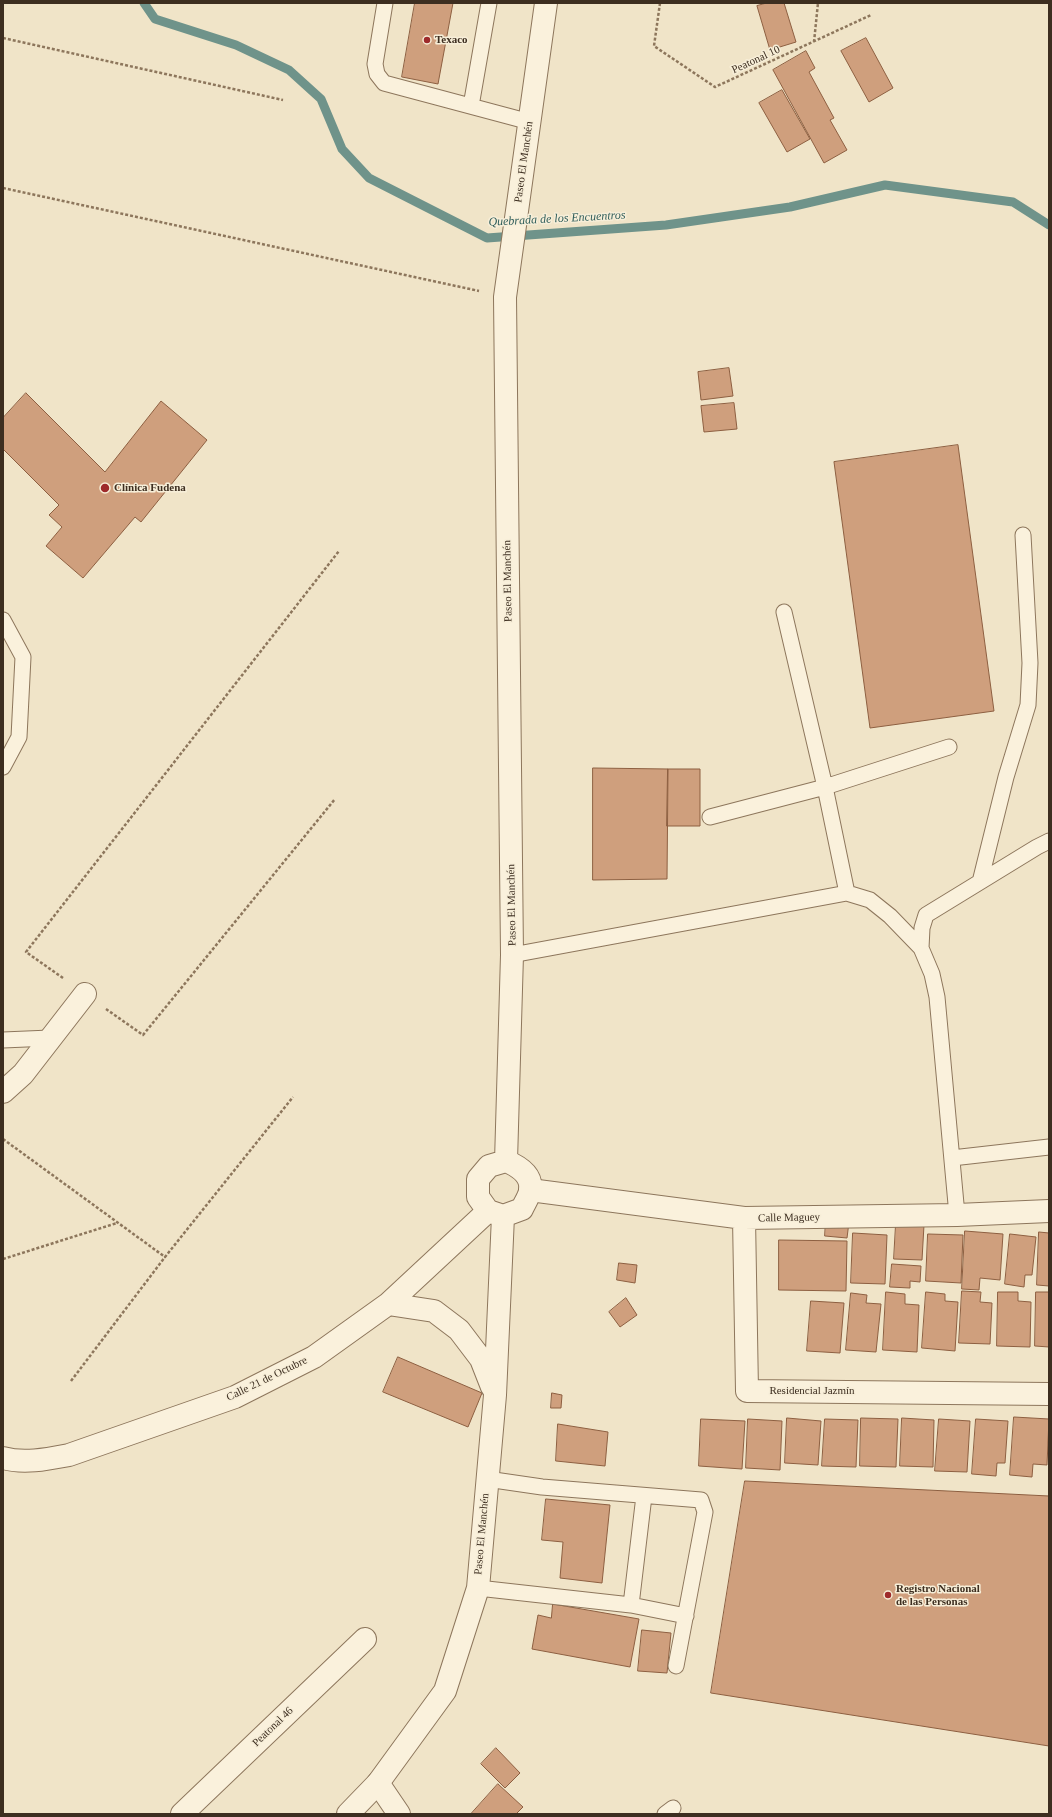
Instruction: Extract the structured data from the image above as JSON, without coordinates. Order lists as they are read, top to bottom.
{
  "streets": {
    "street": [
      "Paseo El Manchén",
      "Calle Maguey",
      "Calle 21 de Octubre",
      "Residencial Jazmín",
      "Peatonal 46"
    ],
    "path": ["Peatonal 10"]
  },
  "crossings": [
    ["Paseo El Manchén", "Calle Maguey"],
    ["Paseo El Manchén", "Calle 21 de Octubre"],
    ["Calle Maguey", "Calle 21 de Octubre"],
    ["Calle Maguey", "Residencial Jazmín"]
  ],
  "water": ["Quebrada de los Encuentros"],
  "places": ["Texaco", "Clínica Fudena", "Registro Nacional de las Personas"]
}
